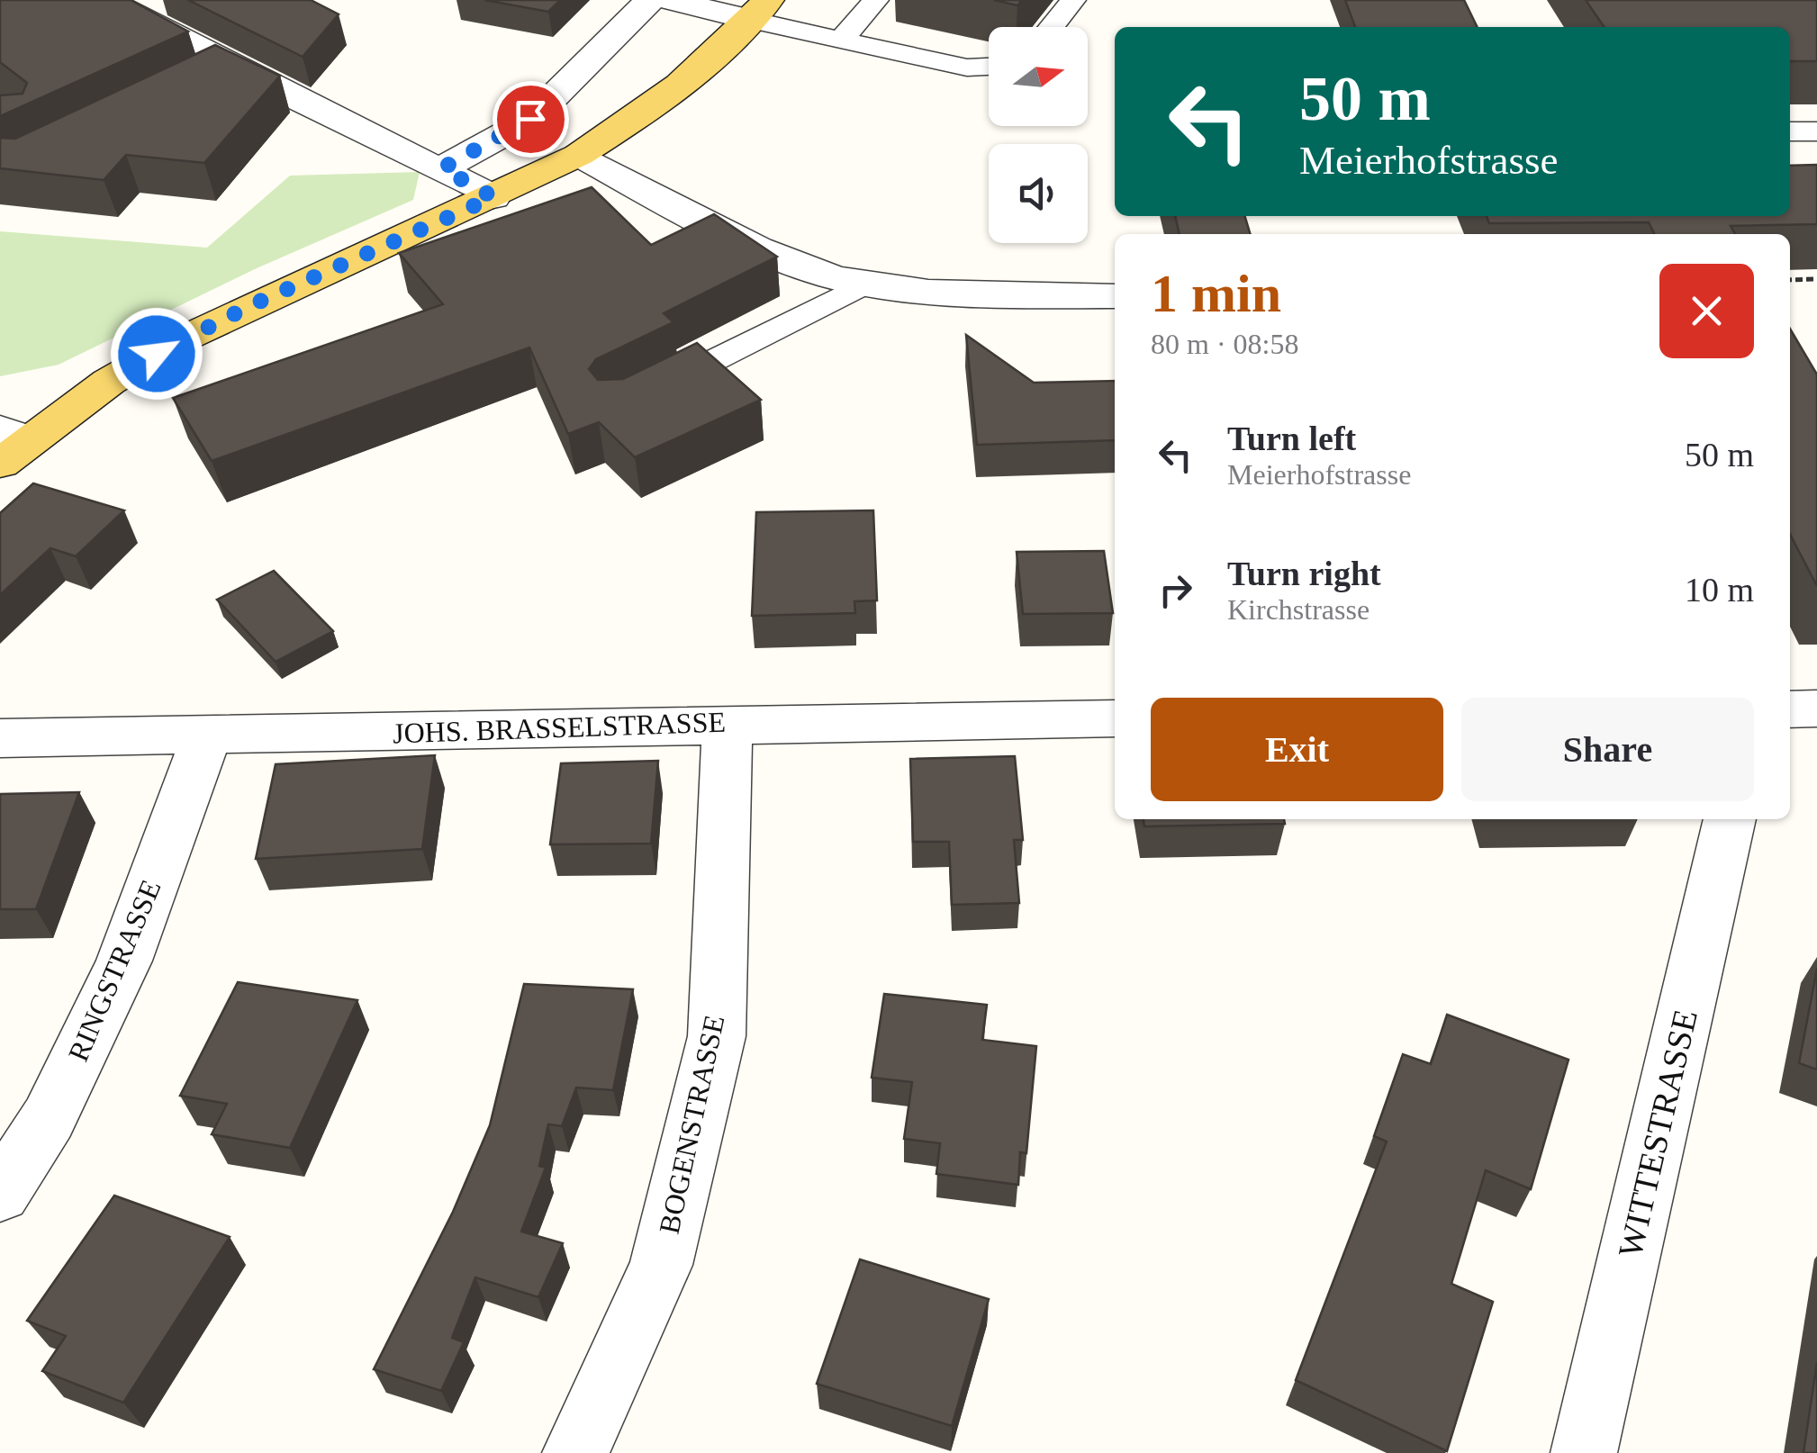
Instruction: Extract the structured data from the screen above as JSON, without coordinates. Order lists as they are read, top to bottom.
{
  "streets": {
    "street": [
      "JOHS. BRASSELSTRASSE",
      "RINGSTRASSE",
      "BOGENSTRASSE",
      "WITTESTRASSE"
    ]
  },
  "crossings": [
    ["JOHS. BRASSELSTRASSE", "RINGSTRASSE"],
    ["JOHS. BRASSELSTRASSE", "BOGENSTRASSE"]
  ],
  "north": "right",
  "page": {
    "turn": ["50 m", "Meierhofstrasse"],
    "heading": ["1 min", "80 m · 08:58"],
    "list": [
      {
        "name": "Turn left",
        "note": "Meierhofstrasse",
        "value": "50 m"
      },
      {
        "name": "Turn right",
        "note": "Kirchstrasse",
        "value": "10 m"
      }
    ],
    "buttons": ["Exit", "Share"]
  }
}
